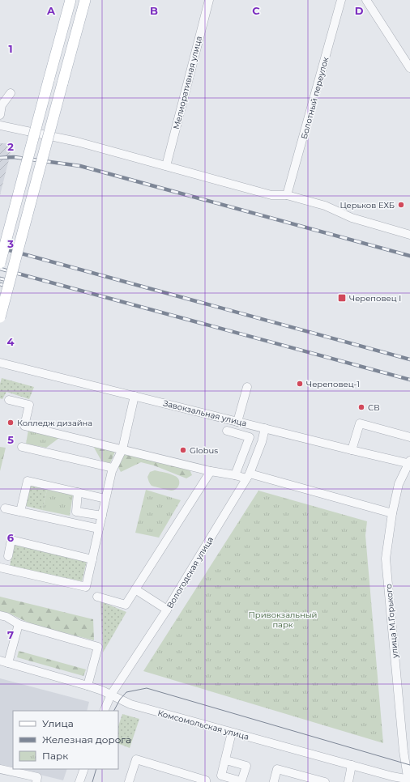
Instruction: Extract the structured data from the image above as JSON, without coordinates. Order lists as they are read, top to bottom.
{
  "streets": {
    "street": [
      "Мелиоративная улица",
      "Болотный переулок",
      "Завокзальная улица",
      "Вологодская улица",
      "улица М.Горького",
      "Комсомольская улица"
    ]
  },
  "crossings": [
    ["Завокзальная улица", "Вологодская улица"],
    ["Завокзальная улица", "улица М.Горького"],
    ["Вологодская улица", "Комсомольская улица"],
    ["улица М.Горького", "Комсомольская улица"]
  ],
  "parks": ["Привокзальный парк"],
  "places": {
    "other": [
      "Церьков ЕХБ",
      "Череповец-1",
      "СВ",
      "Колледж дизайна",
      "Globus"
    ],
    "transit": ["Череповец I"]
  },
  "legend": ["Улица", "Железная дорога", "Парк"],
  "grid": {
    "columns": [
      "A",
      "B",
      "C",
      "D"
    ],
    "rows": [
      "1",
      "2",
      "3",
      "4",
      "5",
      "6",
      "7"
    ]
  }
}
